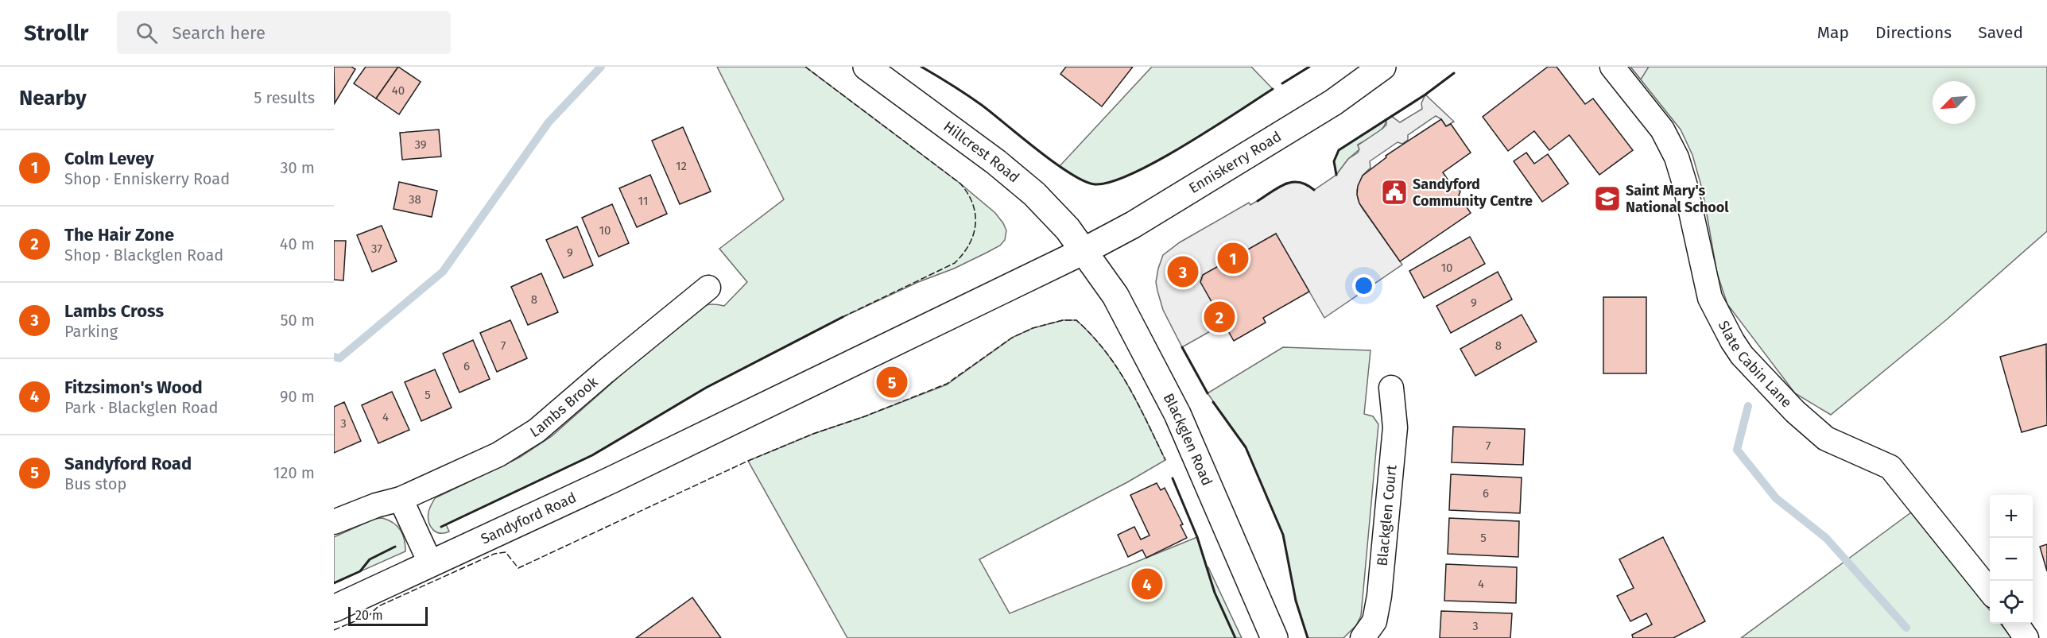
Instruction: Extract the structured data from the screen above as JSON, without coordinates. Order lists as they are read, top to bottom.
{
  "streets": {
    "main road": [
      "Hillcrest Road",
      "Enniskerry Road",
      "Blackglen Road",
      "Sandyford Road"
    ],
    "street": ["Slate Cabin Lane", "Lambs Brook", "Blackglen Court"]
  },
  "crossings": [
    ["Hillcrest Road", "Enniskerry Road"],
    ["Hillcrest Road", "Blackglen Road"],
    ["Hillcrest Road", "Sandyford Road"],
    ["Enniskerry Road", "Blackglen Road"],
    ["Enniskerry Road", "Sandyford Road"],
    ["Blackglen Road", "Sandyford Road"]
  ],
  "places": {
    "public building": ["Sandyford Community Centre"],
    "school or university": ["Saint Mary's National School"]
  },
  "house_numbers": [
    "40",
    "39",
    "12",
    "38",
    "11",
    "10",
    "37",
    "9",
    "10",
    "8",
    "9",
    "7",
    "8",
    "6",
    "5",
    "4",
    "3",
    "7",
    "6",
    "5",
    "4",
    "3"
  ],
  "scale_bar": "20 m",
  "north": "bottom left",
  "page": {
    "header": "Strollr",
    "search": "Search here",
    "nav": ["Map", "Directions", "Saved"],
    "heading": ["Nearby", "5 results"],
    "list": [
      {
        "mark": "1",
        "name": "Colm Levey",
        "note": "Shop · Enniskerry Road",
        "value": "30 m"
      },
      {
        "mark": "2",
        "name": "The Hair Zone",
        "note": "Shop · Blackglen Road",
        "value": "40 m"
      },
      {
        "mark": "3",
        "name": "Lambs Cross",
        "note": "Parking",
        "value": "50 m"
      },
      {
        "mark": "4",
        "name": "Fitzsimon's Wood",
        "note": "Park · Blackglen Road",
        "value": "90 m"
      },
      {
        "mark": "5",
        "name": "Sandyford Road",
        "note": "Bus stop",
        "value": "120 m"
      }
    ],
    "pins": [
      "1",
      "3",
      "2",
      "5",
      "4"
    ],
    "map_buttons": ["+", "−"],
    "scale": "20 m"
  }
}
